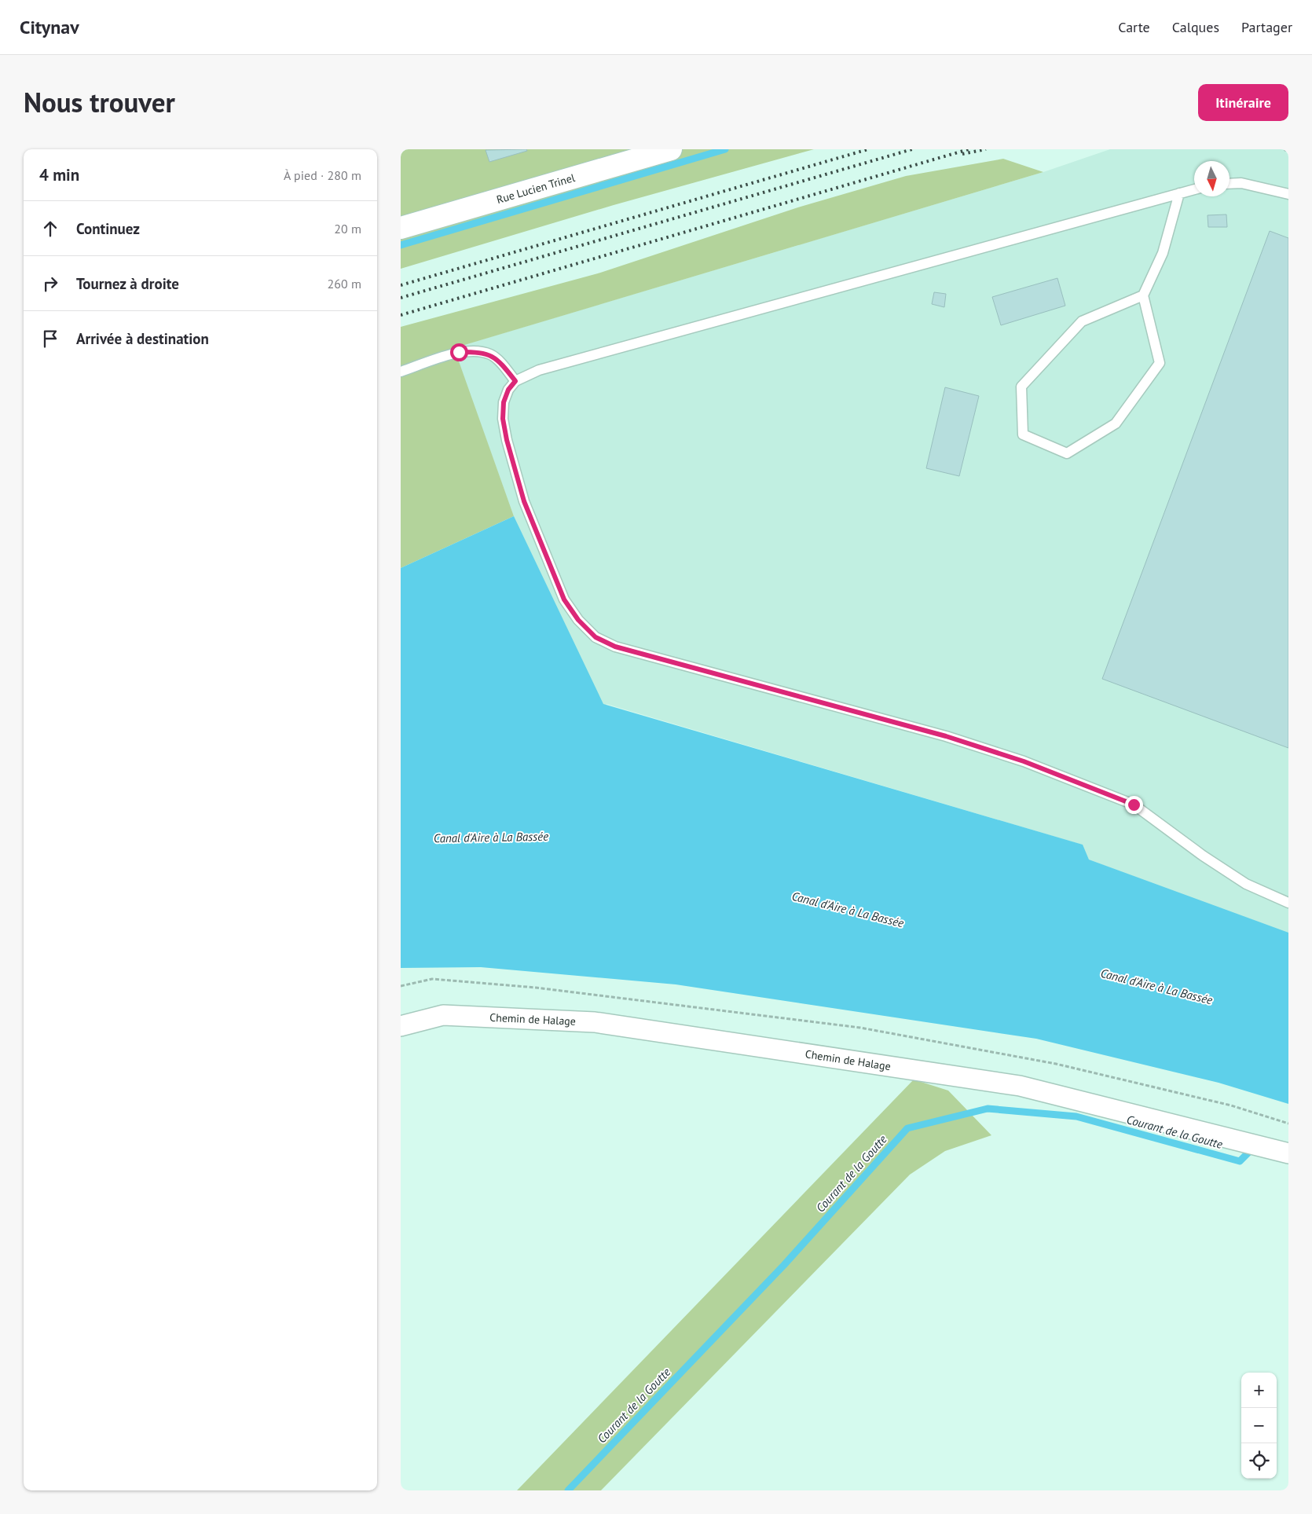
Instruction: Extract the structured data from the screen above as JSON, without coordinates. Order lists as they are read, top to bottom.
{
  "streets": {
    "street": ["Rue Lucien Trinel", "Chemin de Halage"]
  },
  "water": ["Canal d'Aire à La Bassée", "Courant de la Goutte"],
  "north": "bottom",
  "page": {
    "header": "Citynav",
    "nav": ["Carte", "Calques", "Partager"],
    "title": "Nous trouver",
    "buttons": "Itinéraire",
    "heading": ["4 min", "À pied · 280 m"],
    "list": [
      ["Continuez", "20 m"],
      ["Tournez à droite", "260 m"],
      "Arrivée à destination"
    ],
    "map_buttons": ["+", "−"]
  }
}
